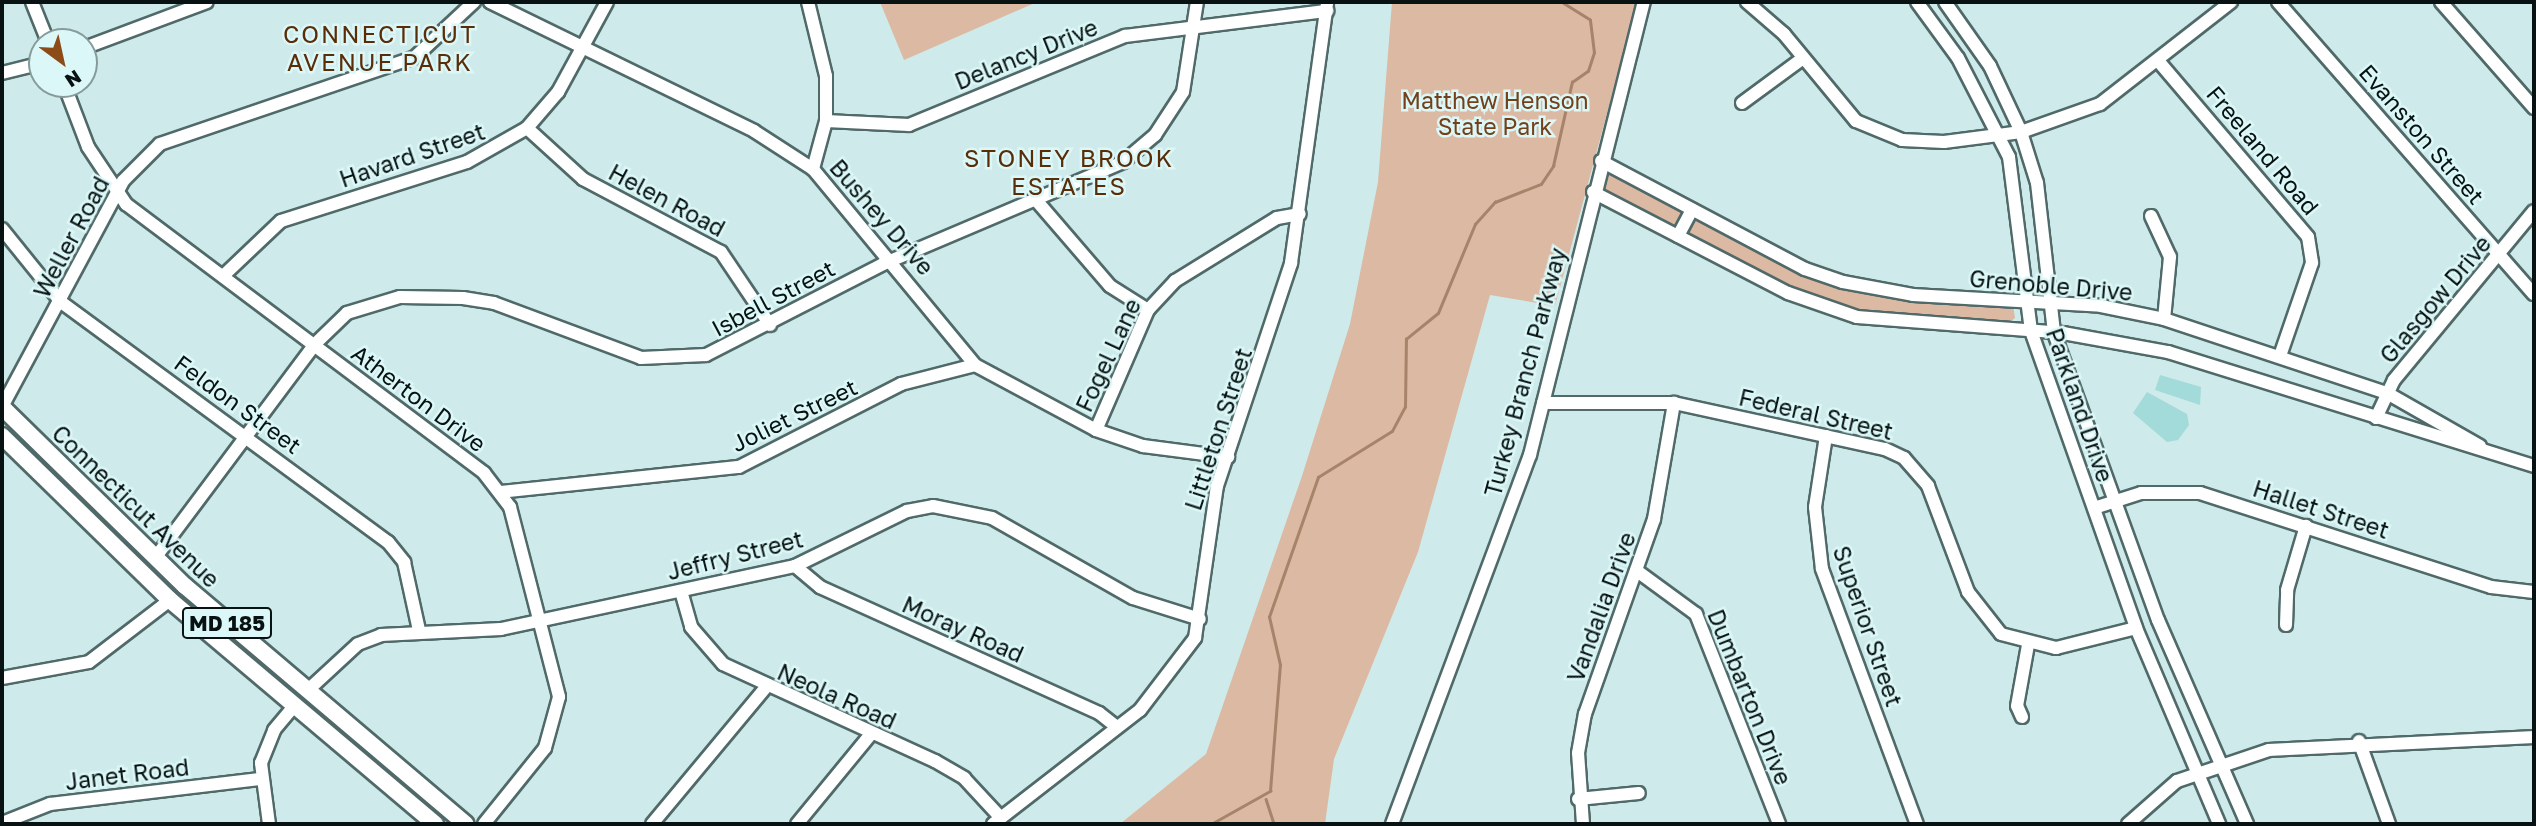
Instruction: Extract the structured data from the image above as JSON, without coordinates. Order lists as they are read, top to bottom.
{
  "streets": {
    "main road": ["Connecticut Avenue", "MD 185"],
    "street": [
      "Delancy Drive",
      "Evanston Street",
      "Freeland Road",
      "Havard Street",
      "Helen Road",
      "Bushey Drive",
      "Weller Road",
      "Grenoble Drive",
      "Isbell Street",
      "Glasgow Drive",
      "Fogel Lane",
      "Turkey Branch Parkway",
      "Atherton Drive",
      "Feldon Street",
      "Parkland Drive",
      "Federal Street",
      "Joliet Street",
      "Littleton Street",
      "Hallet Street",
      "Jeffry Street",
      "Vandalia Drive",
      "Superior Street",
      "Moray Road",
      "Neola Road",
      "Dumbarton Drive",
      "Janet Road"
    ]
  },
  "crossings": [
    ["Delancy Drive", "Isbell Street"],
    ["Delancy Drive", "Littleton Street"],
    ["Evanston Street", "Glasgow Drive"],
    ["Freeland Road", "Grenoble Drive"],
    ["Havard Street", "Helen Road"],
    ["Havard Street", "Bushey Drive"],
    ["Havard Street", "Atherton Drive"],
    ["Helen Road", "Isbell Street"],
    ["Bushey Drive", "Isbell Street"],
    ["Bushey Drive", "Fogel Lane"],
    ["Bushey Drive", "Joliet Street"],
    ["Bushey Drive", "Littleton Street"],
    ["Weller Road", "Atherton Drive"],
    ["Weller Road", "Feldon Street"],
    ["Weller Road", "Connecticut Avenue"],
    ["Grenoble Drive", "Glasgow Drive"],
    ["Grenoble Drive", "Turkey Branch Parkway"],
    ["Grenoble Drive", "Parkland Drive"],
    ["Isbell Street", "Atherton Drive"],
    ["Isbell Street", "Feldon Street"],
    ["Isbell Street", "Connecticut Avenue"],
    ["Fogel Lane", "Littleton Street"],
    ["Turkey Branch Parkway", "Federal Street"],
    ["Atherton Drive", "Joliet Street"],
    ["Atherton Drive", "Jeffry Street"],
    ["Feldon Street", "Jeffry Street"],
    ["Parkland Drive", "Federal Street"],
    ["Parkland Drive", "Hallet Street"],
    ["Federal Street", "Vandalia Drive"],
    ["Federal Street", "Superior Street"],
    ["Littleton Street", "Jeffry Street"],
    ["Littleton Street", "Moray Road"],
    ["Littleton Street", "Neola Road"],
    ["Connecticut Avenue", "Jeffry Street"],
    ["Jeffry Street", "Moray Road"],
    ["Jeffry Street", "Neola Road"],
    ["Vandalia Drive", "Dumbarton Drive"]
  ],
  "districts": ["CONNECTICUT AVENUE PARK", "STONEY BROOK ESTATES"],
  "parks": ["Matthew Henson State Park"],
  "north": "bottom right"
}
